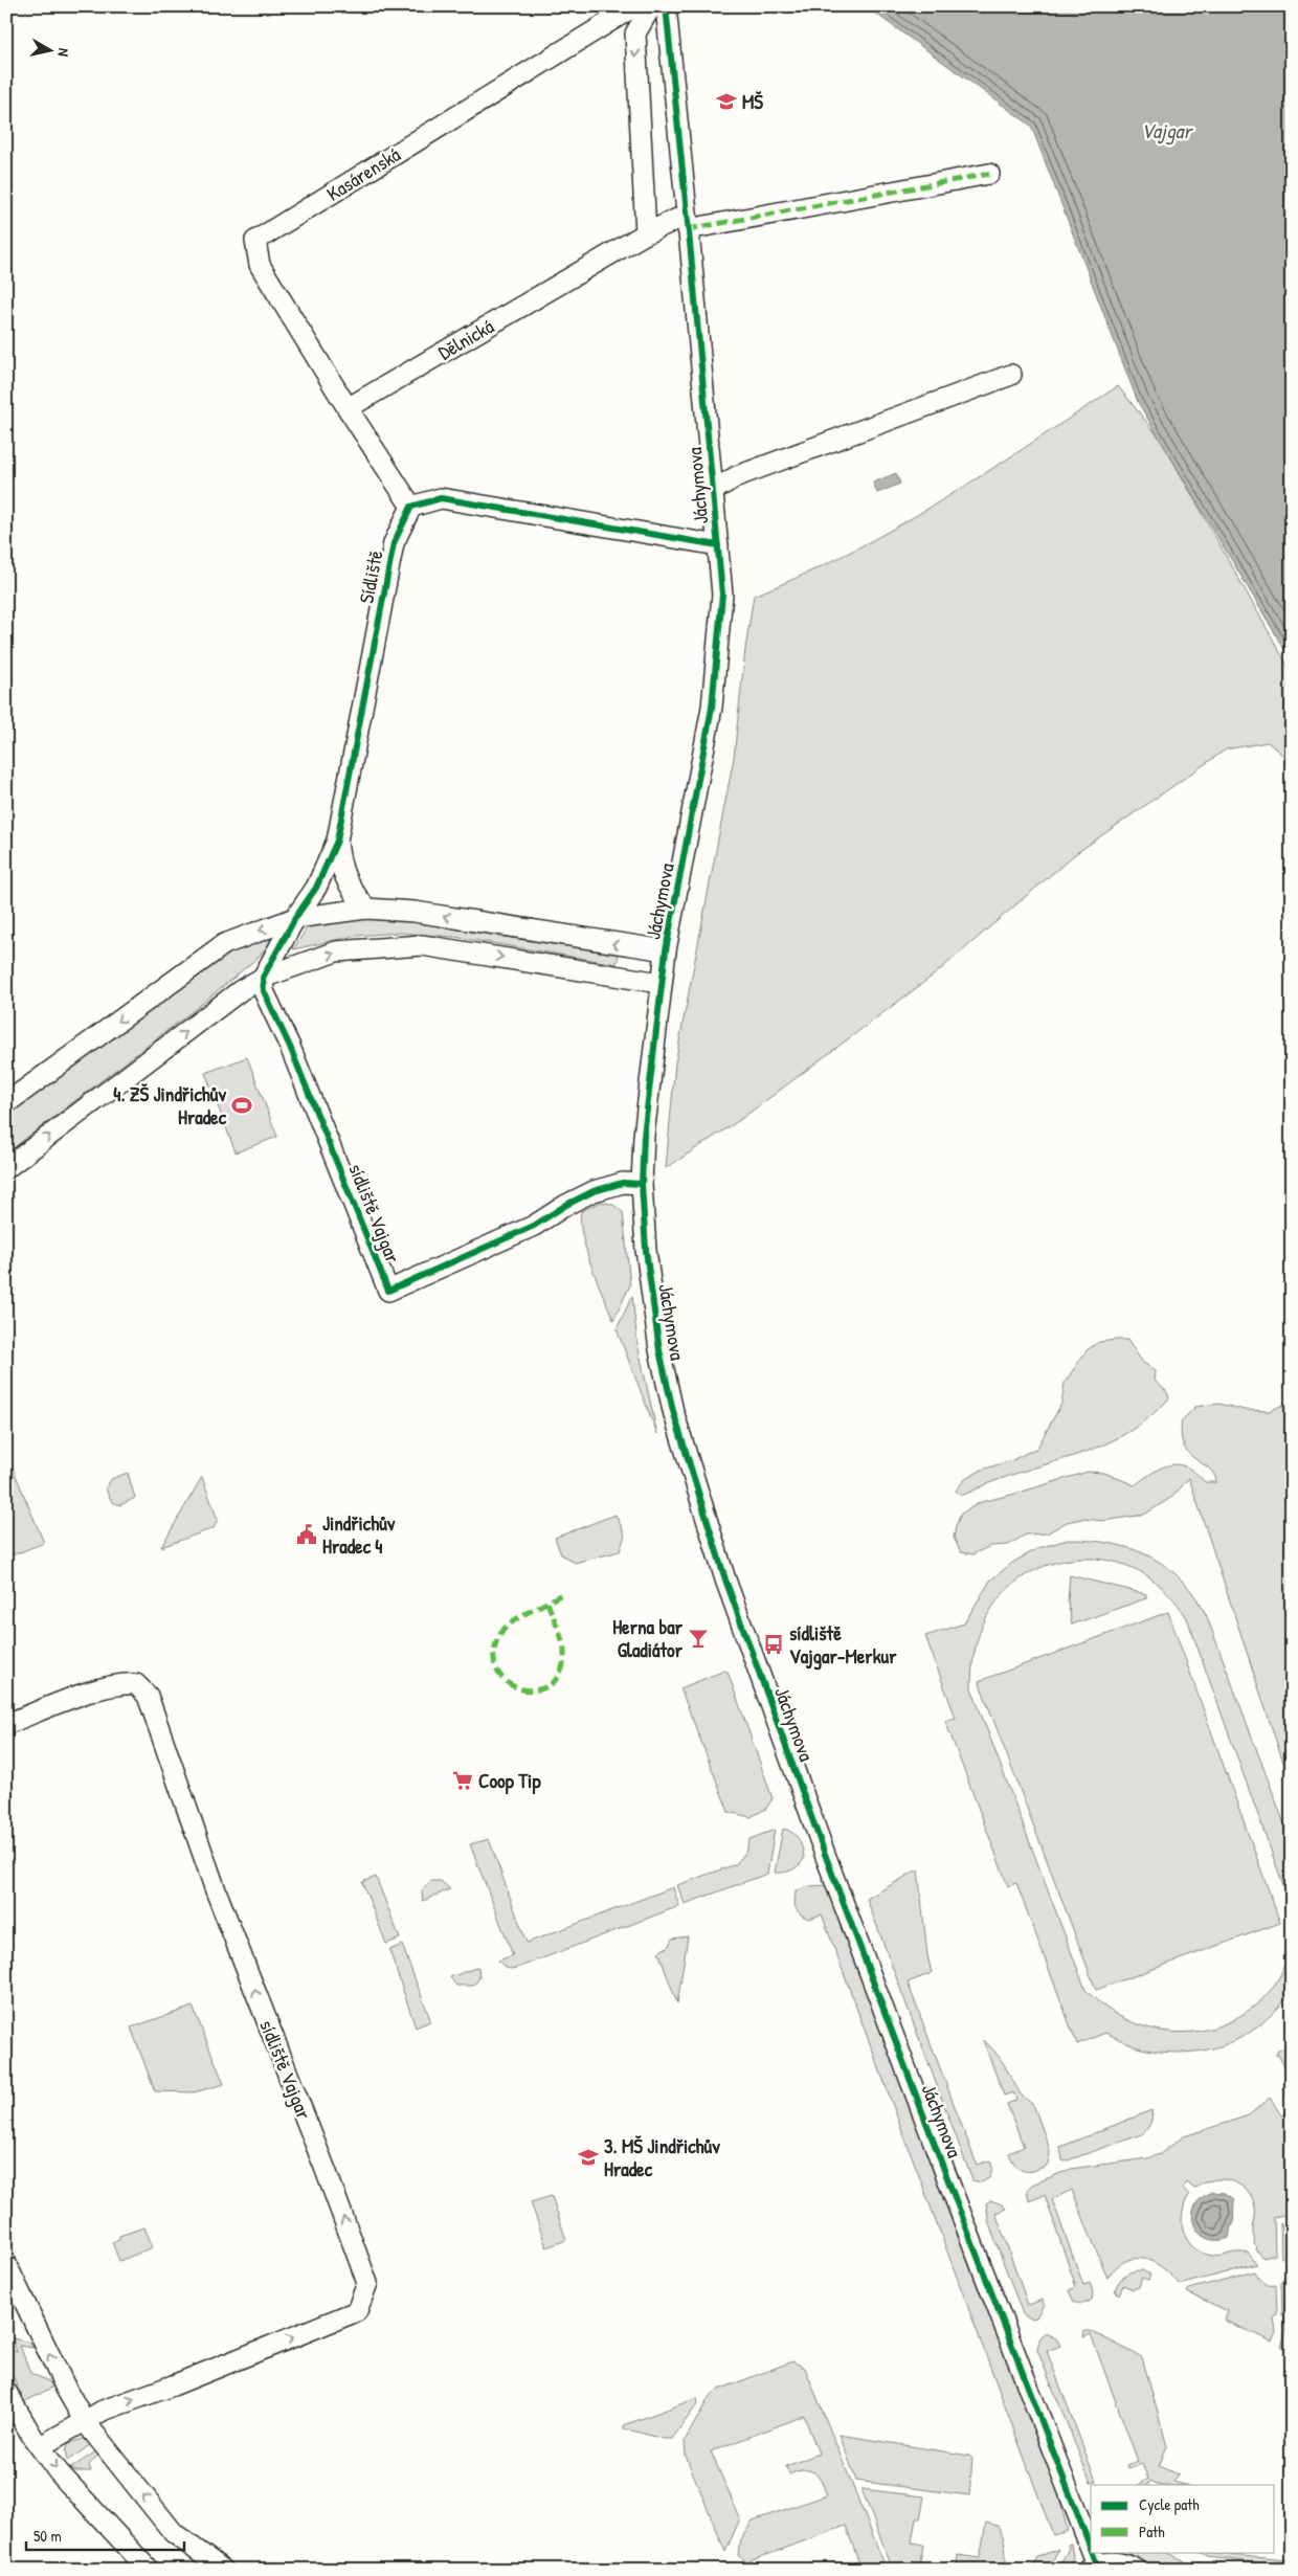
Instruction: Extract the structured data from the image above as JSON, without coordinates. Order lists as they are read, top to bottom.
{
  "streets": {
    "street": [
      "Kasárenská",
      "Dělnická",
      "Jáchymova",
      "Sídliště",
      "sídliště Vajgar"
    ]
  },
  "crossings": [
    ["Kasárenská", "Dělnická"],
    ["Dělnická", "Jáchymova"],
    ["Jáchymova", "sídliště Vajgar"]
  ],
  "water": ["Vajgar"],
  "places": {
    "school or university": ["MŠ", "3. MŠ Jindřichův Hradec"],
    "sports": ["4. ZŠ Jindřichův Hradec"],
    "public building": ["Jindřichův Hradec 4"],
    "bar": ["Herna bar Gladiátor"],
    "bus stop": ["sídliště Vajgar-Merkur"],
    "supermarket": ["Coop Tip"]
  },
  "legend": ["Cycle path", "Path"],
  "scale_bar": "50 m",
  "north": "right"
}
